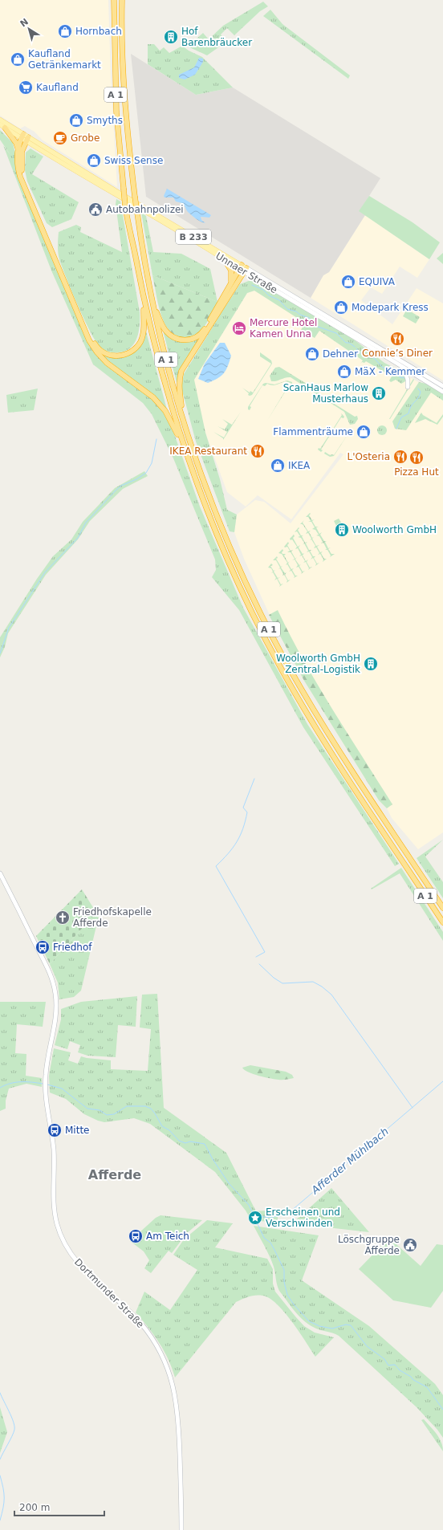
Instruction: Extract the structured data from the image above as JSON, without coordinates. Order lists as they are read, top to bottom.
{
  "streets": {
    "highway": ["A 1"],
    "main road": ["B 233", "Unnaer Straße", "Dortmunder Straße"]
  },
  "districts": ["Afferde"],
  "water": ["Afferder Mühlbach"],
  "places": {
    "shop": [
      "Hornbach",
      "Kaufland Getränkemarkt",
      "Smyths",
      "Swiss Sense",
      "EQUIVA",
      "Modepark Kress",
      "Dehner",
      "MäX - Kemmer",
      "Flammenträume",
      "IKEA"
    ],
    "building": [
      "Hof Barenbräucker",
      "ScanHaus Marlow Musterhaus",
      "Woolworth GmbH",
      "Woolworth GmbH Zentral-Logistik"
    ],
    "supermarket": ["Kaufland"],
    "cafe": ["Grobe"],
    "public building": ["Autobahnpolizei", "Löschgruppe Afferde"],
    "hotel": ["Mercure Hotel Kamen Unna"],
    "restaurant": [
      "Connie’s Diner",
      "IKEA Restaurant",
      "L'Osteria",
      "Pizza Hut"
    ],
    "church": ["Friedhofskapelle Afferde"],
    "bus stop": ["Friedhof", "Mitte", "Am Teich"],
    "place": ["Erscheinen und Verschwinden"]
  },
  "scale_bar": "200 m",
  "north": "top left"
}
